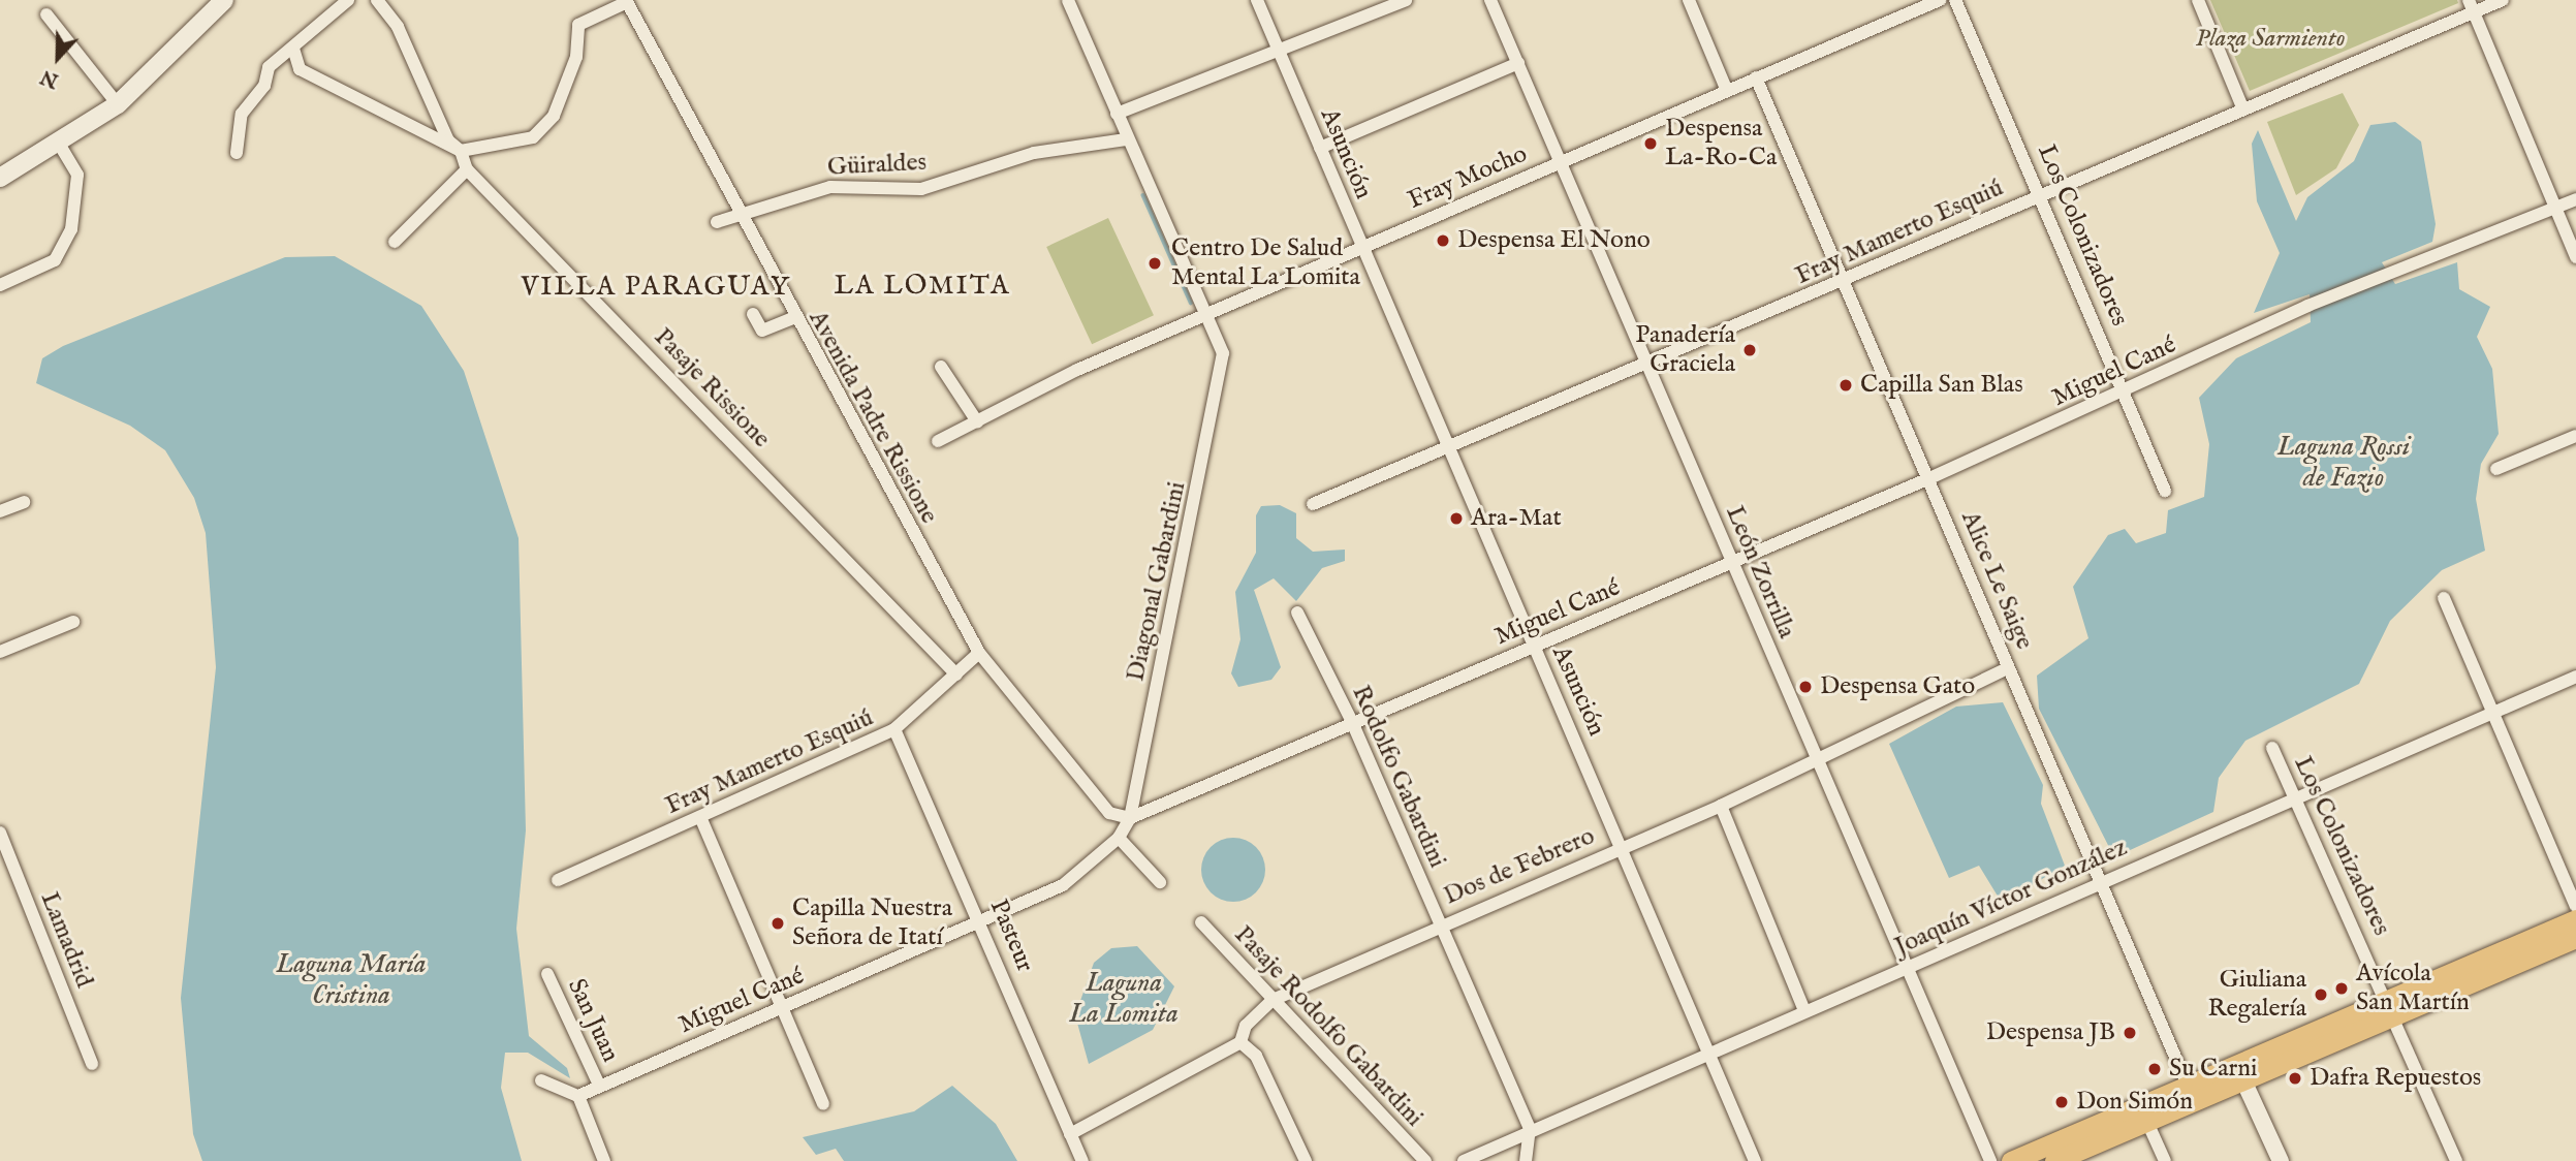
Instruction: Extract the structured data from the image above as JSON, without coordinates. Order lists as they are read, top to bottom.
{
  "streets": {
    "street": [
      "Asunción",
      "Güiraldes",
      "Fray Mocho",
      "Fray Mamerto Esquiú",
      "Los Colonizadores",
      "Miguel Cané",
      "Pasaje Rissione",
      "Avenida Padre Rissione",
      "León Zorrilla",
      "Alice Le Saige",
      "Diagonal Gabardini",
      "Rodolfo Gabardini",
      "Dos de Febrero",
      "Joaquín Víctor González",
      "Pasteur",
      "Lamadrid",
      "San Juan",
      "Pasaje Rodolfo Gabardini"
    ]
  },
  "crossings": [
    ["Asunción", "Fray Mocho"],
    ["Asunción", "Fray Mamerto Esquiú"],
    ["Asunción", "Miguel Cané"],
    ["Asunción", "Dos de Febrero"],
    ["Asunción", "Joaquín Víctor González"],
    ["Güiraldes", "Avenida Padre Rissione"],
    ["Fray Mocho", "León Zorrilla"],
    ["Fray Mocho", "Alice Le Saige"],
    ["Fray Mocho", "Diagonal Gabardini"],
    ["Fray Mamerto Esquiú", "Los Colonizadores"],
    ["Fray Mamerto Esquiú", "Pasaje Rissione"],
    ["Fray Mamerto Esquiú", "Avenida Padre Rissione"],
    ["Fray Mamerto Esquiú", "León Zorrilla"],
    ["Fray Mamerto Esquiú", "Alice Le Saige"],
    ["Fray Mamerto Esquiú", "Pasteur"],
    ["Los Colonizadores", "Miguel Cané"],
    ["Los Colonizadores", "Joaquín Víctor González"],
    ["Miguel Cané", "Avenida Padre Rissione"],
    ["Miguel Cané", "León Zorrilla"],
    ["Miguel Cané", "Alice Le Saige"],
    ["Miguel Cané", "Diagonal Gabardini"],
    ["Miguel Cané", "Rodolfo Gabardini"],
    ["Miguel Cané", "Pasteur"],
    ["Miguel Cané", "San Juan"],
    ["Avenida Padre Rissione", "Diagonal Gabardini"],
    ["León Zorrilla", "Dos de Febrero"],
    ["León Zorrilla", "Joaquín Víctor González"],
    ["Alice Le Saige", "Dos de Febrero"],
    ["Alice Le Saige", "Joaquín Víctor González"],
    ["Rodolfo Gabardini", "Dos de Febrero"],
    ["Rodolfo Gabardini", "Joaquín Víctor González"],
    ["Dos de Febrero", "Pasteur"],
    ["Dos de Febrero", "Pasaje Rodolfo Gabardini"]
  ],
  "districts": ["LA LOMITA", "VILLA PARAGUAY"],
  "water": ["Laguna Rossi de Fazio", "Laguna María Cristina", "Laguna La Lomita"],
  "parks": ["Plaza Sarmiento"],
  "places": [
    "Despensa La-Ro-Ca",
    "Despensa El Nono",
    "Centro De Salud Mental La Lomita",
    "Panadería Graciela",
    "Capilla San Blas",
    "Ara-Mat",
    "Despensa Gato",
    "Capilla Nuestra Señora de Itatí",
    "Avícola San Martín",
    "Giuliana Regalería",
    "Despensa JB",
    "Su Carni",
    "Dafra Repuestos",
    "Don Simón"
  ],
  "north": "bottom"
}
